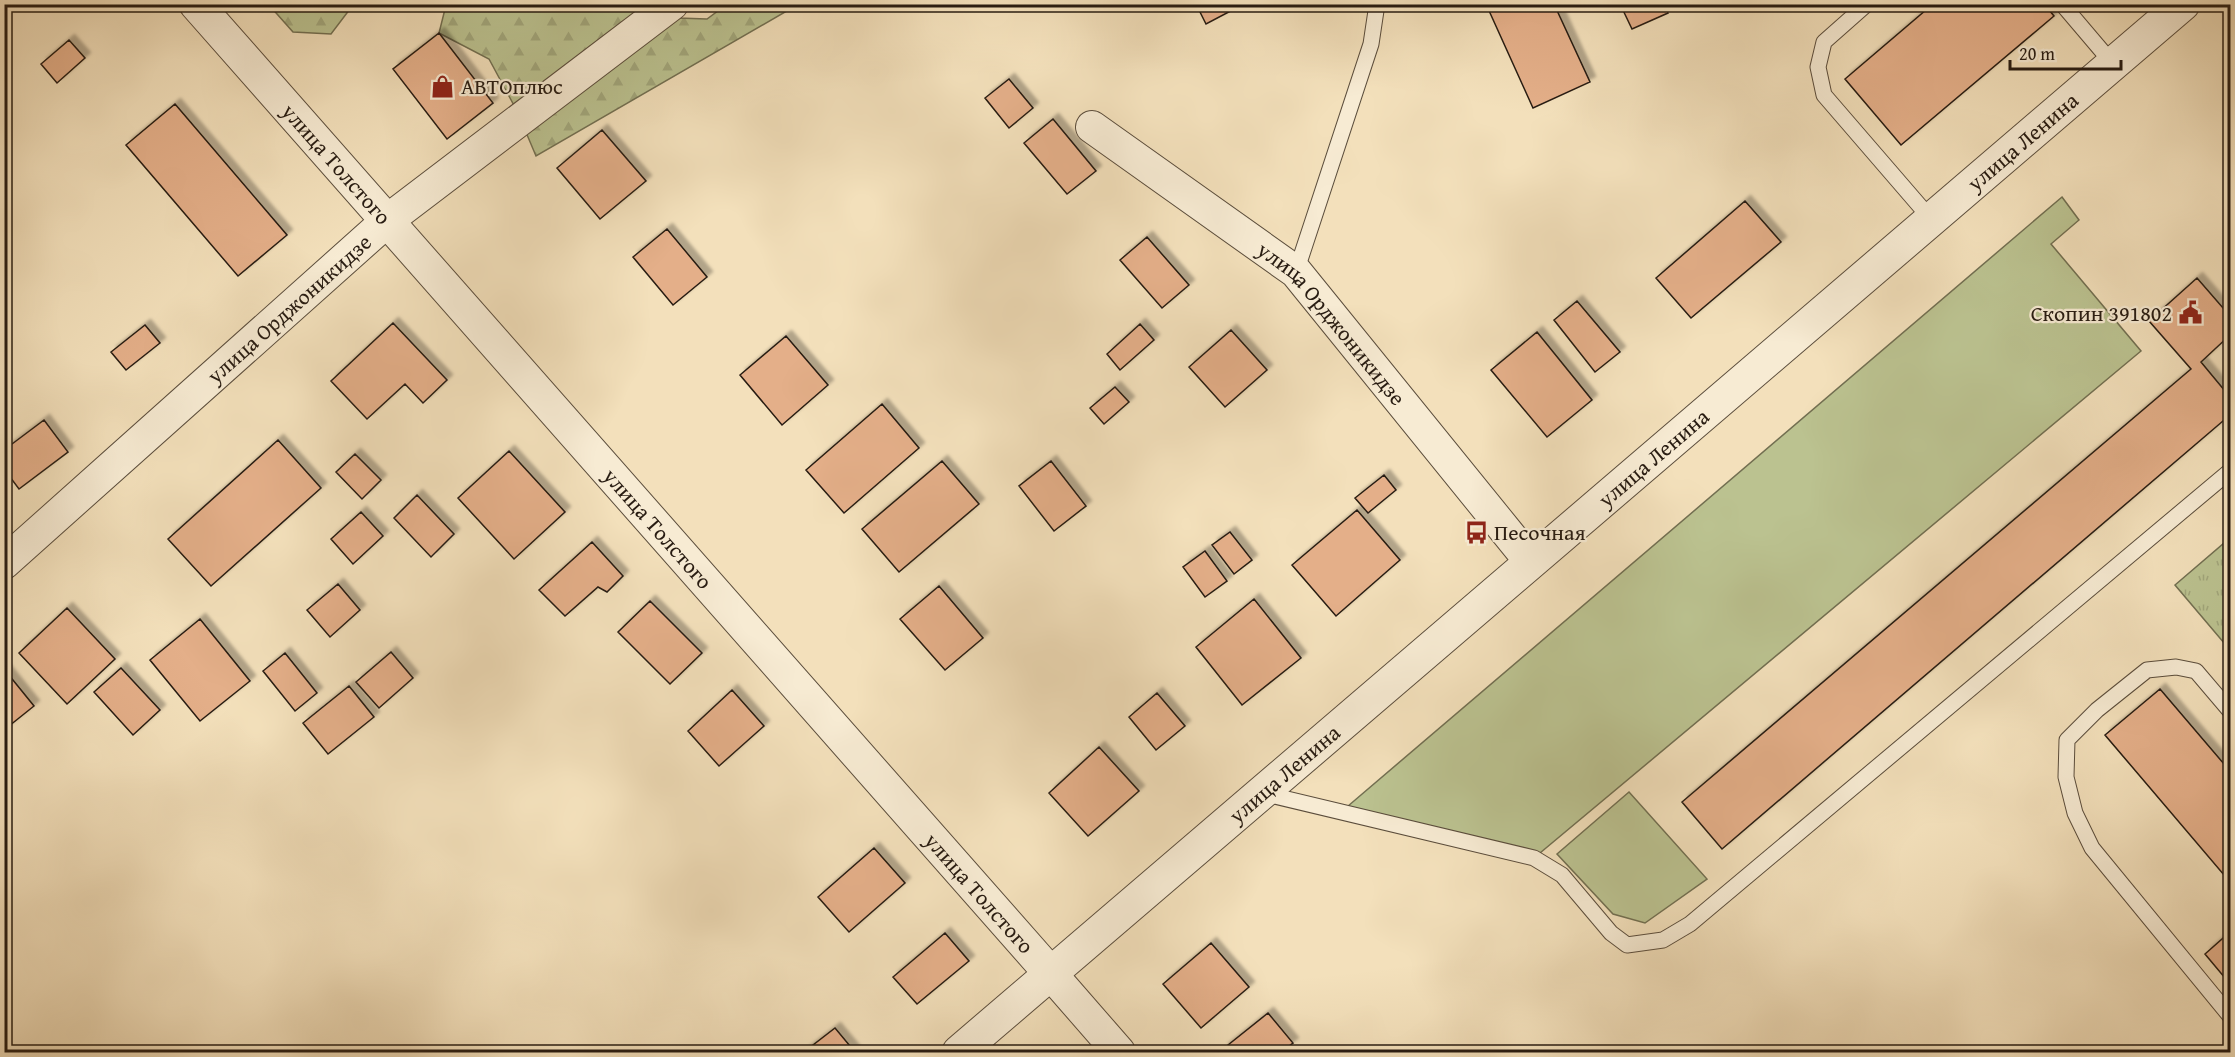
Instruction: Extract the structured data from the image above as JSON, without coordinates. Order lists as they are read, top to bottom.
{
  "streets": {
    "street": ["улица Ленина", "улица Толстого", "улица Орджоникидзе"]
  },
  "crossings": [
    ["улица Ленина", "улица Толстого"],
    ["улица Ленина", "улица Орджоникидзе"],
    ["улица Толстого", "улица Орджоникидзе"]
  ],
  "places": {
    "shop": ["АВТОплюс"],
    "public building": ["Скопин 391802"],
    "bus stop": ["Песочная"]
  },
  "scale_bar": "20 m"
}
